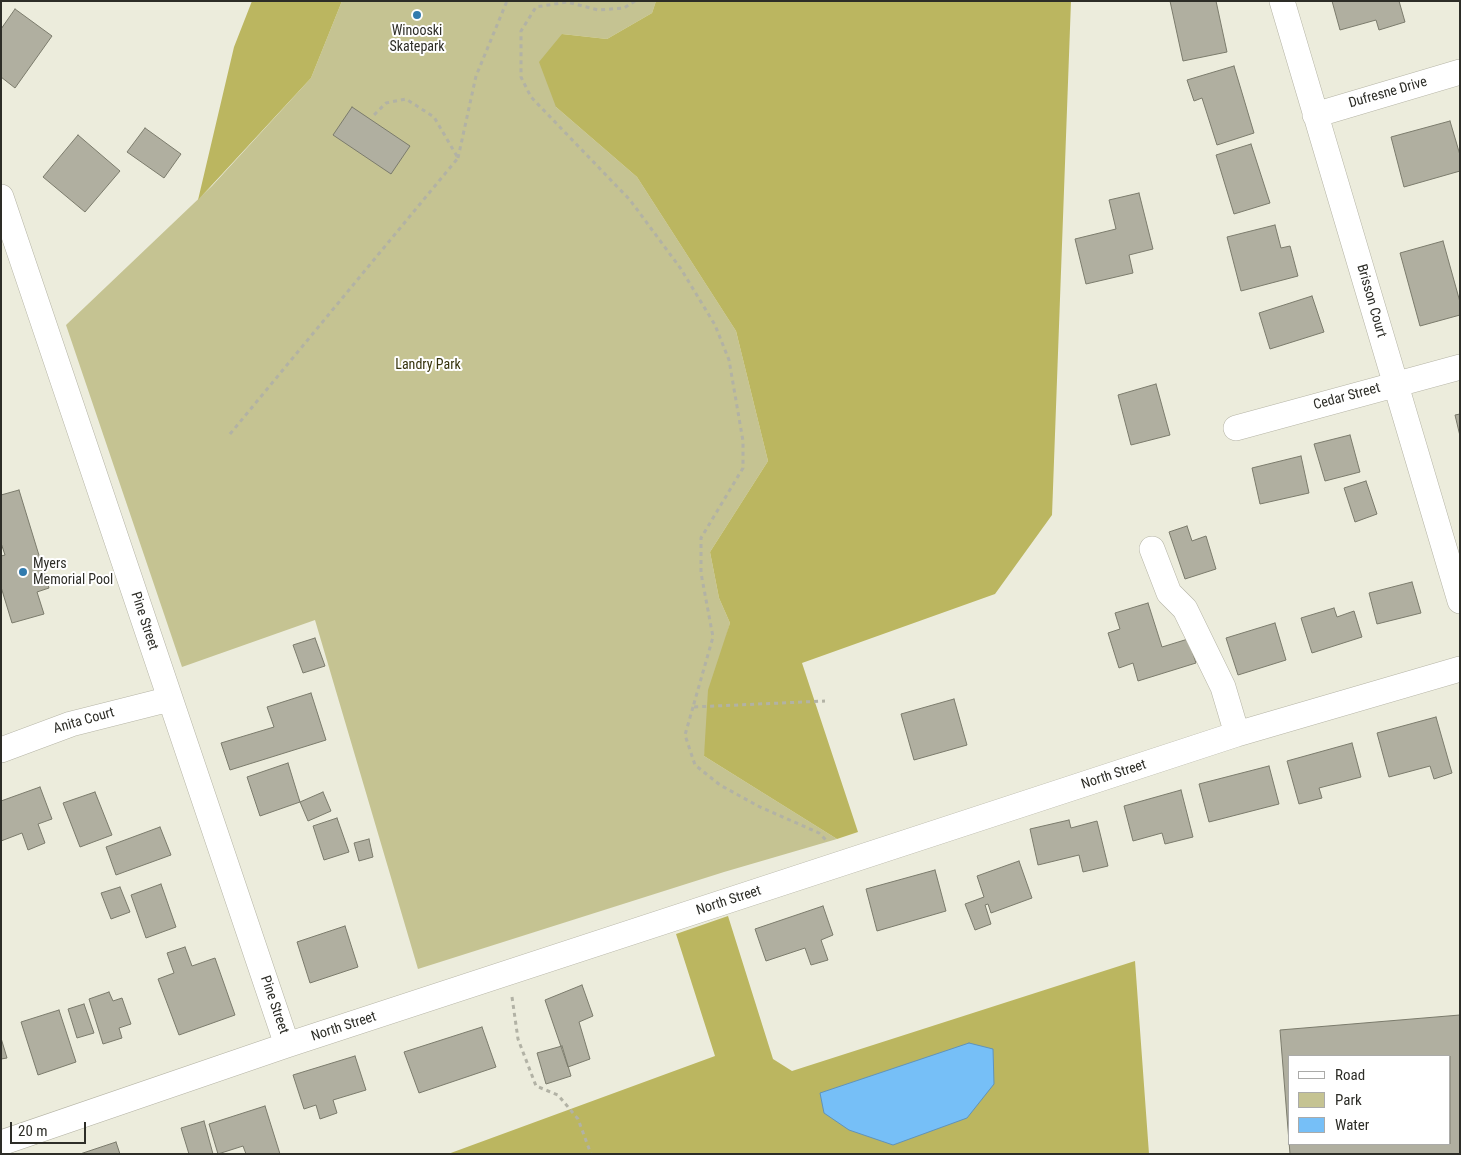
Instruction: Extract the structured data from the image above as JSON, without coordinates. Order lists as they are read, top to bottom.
{
  "streets": {
    "street": [
      "Dufresne Drive",
      "Brisson Court",
      "Cedar Street",
      "Pine Street",
      "Anita Court",
      "North Street"
    ]
  },
  "crossings": [
    ["Dufresne Drive", "Brisson Court"],
    ["Brisson Court", "Cedar Street"],
    ["Pine Street", "Anita Court"],
    ["Pine Street", "North Street"]
  ],
  "parks": ["Landry Park"],
  "places": ["Winooski Skatepark", "Myers Memorial Pool"],
  "legend": ["Road", "Park", "Water"],
  "scale_bar": "20 m"
}
